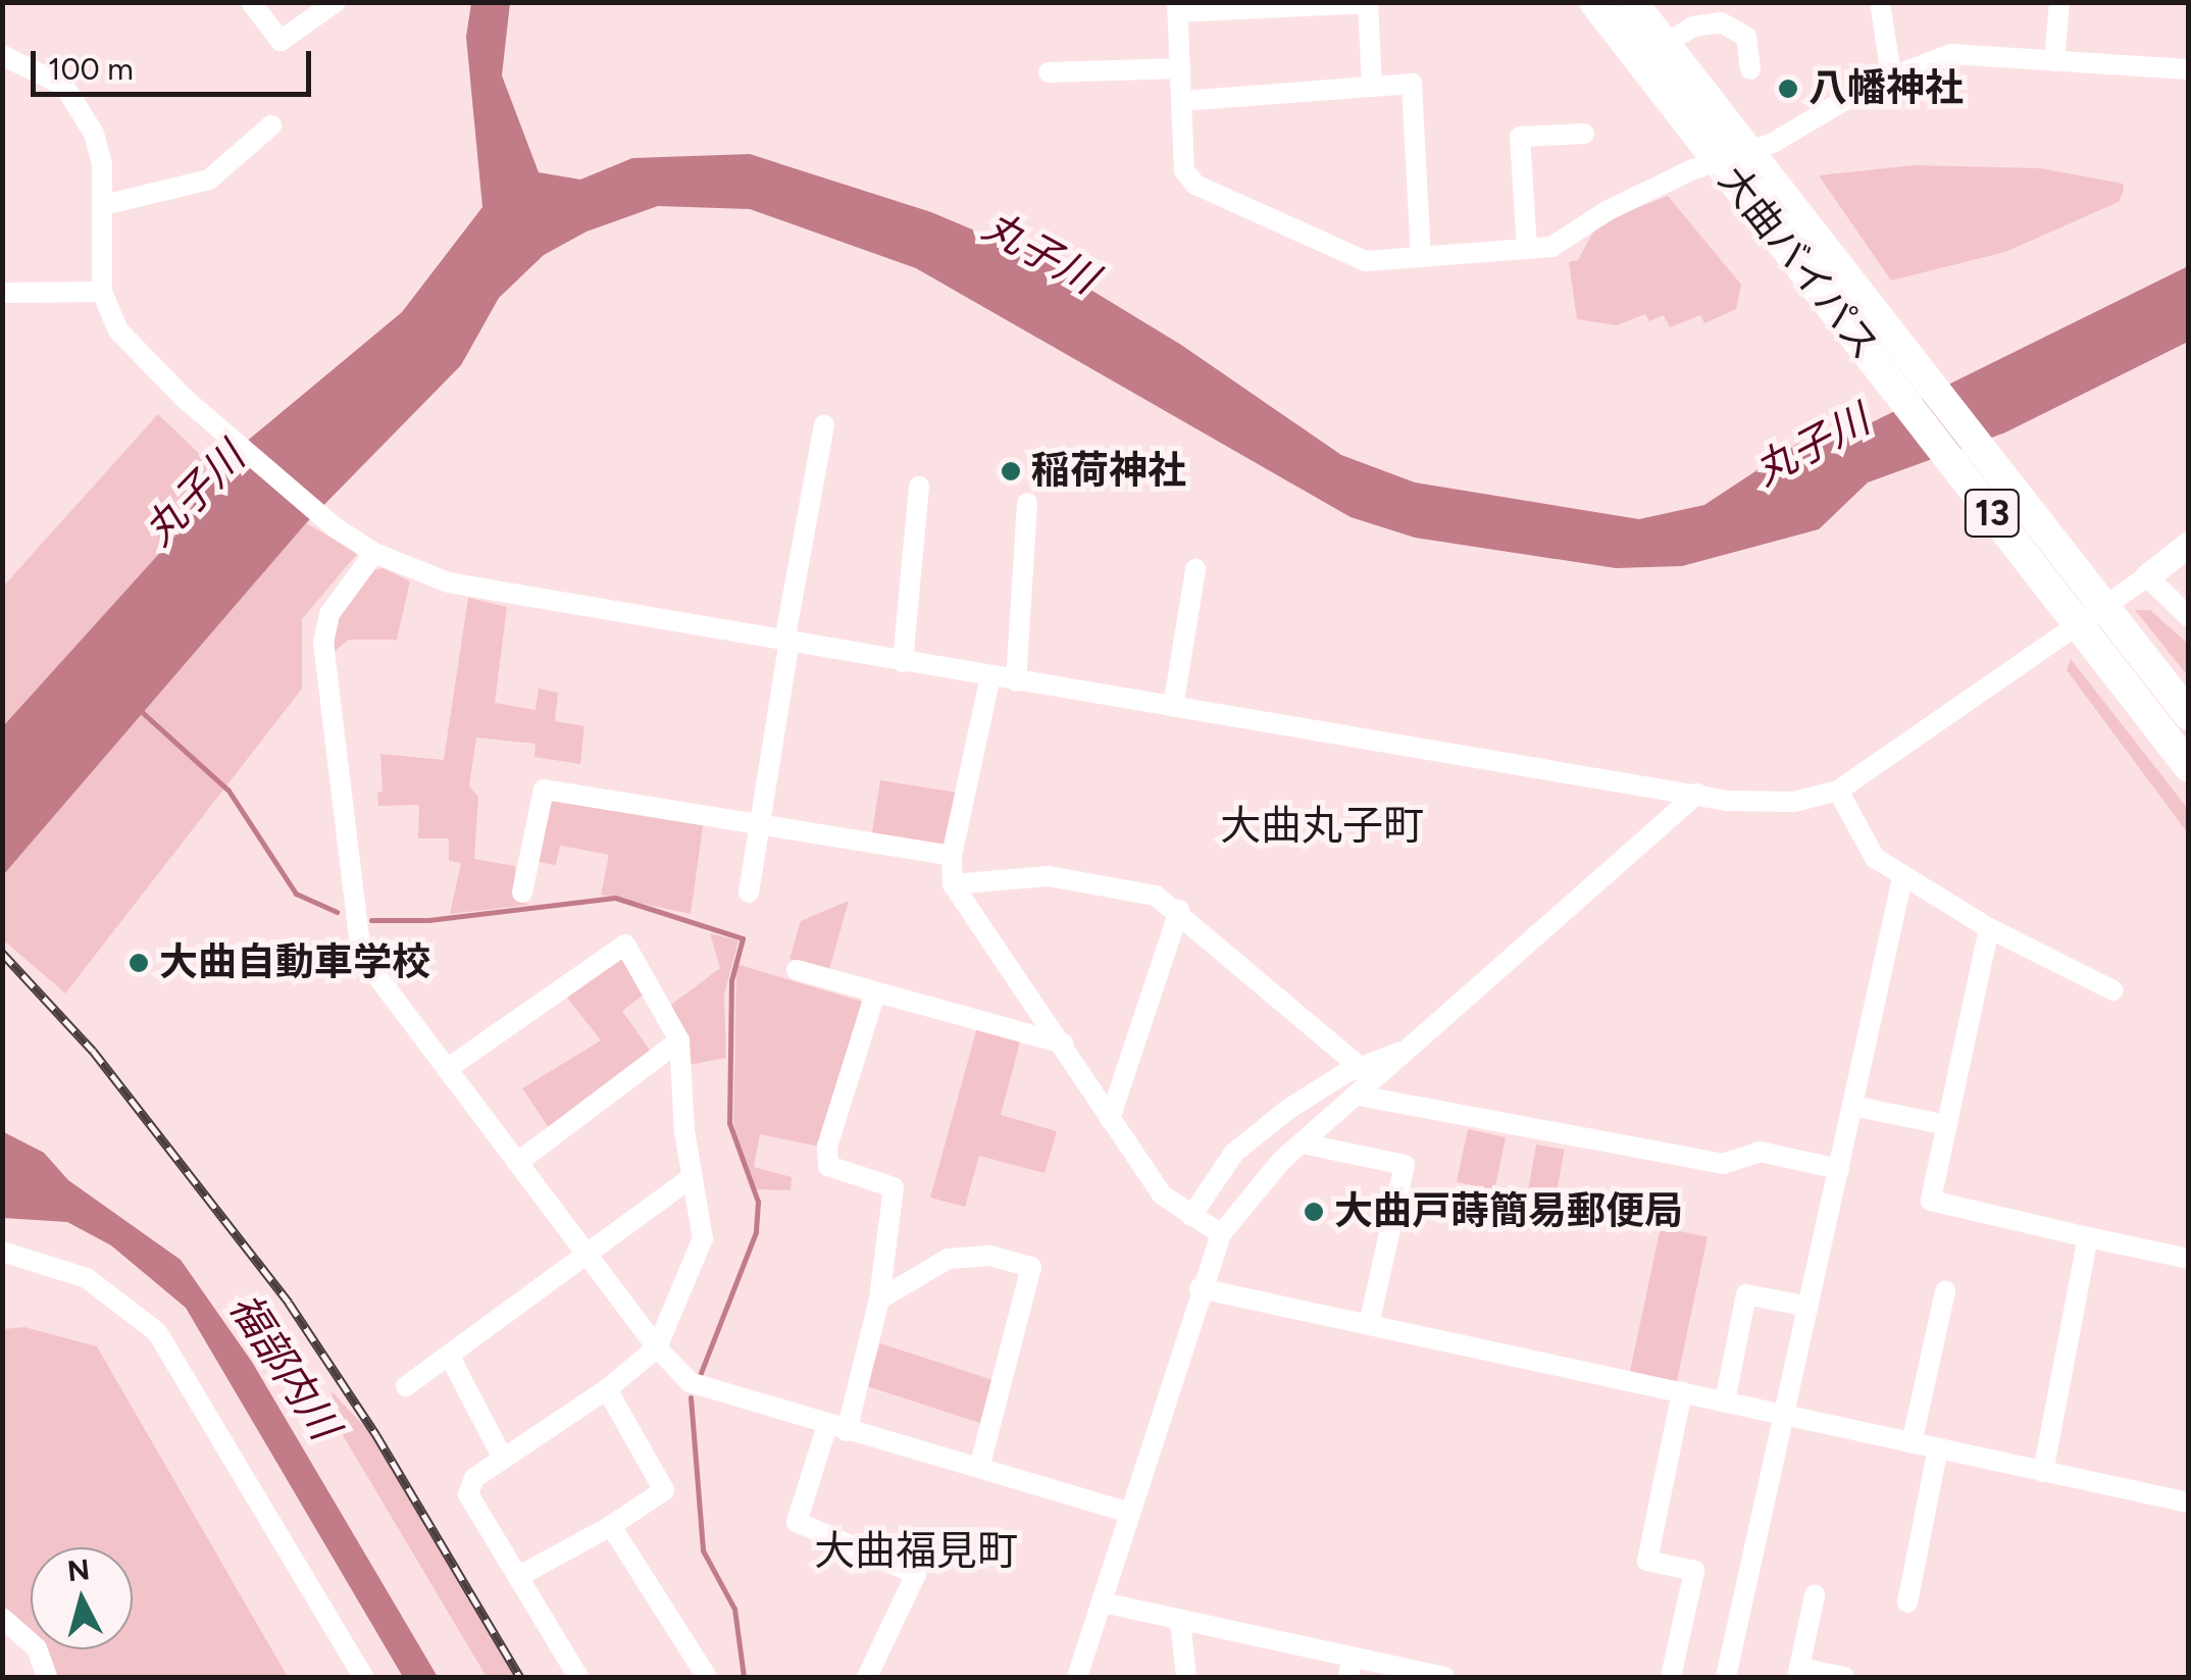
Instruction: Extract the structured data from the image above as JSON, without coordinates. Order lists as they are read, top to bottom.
{
  "streets": {
    "highway": ["大曲バイパス", "13"]
  },
  "districts": ["大曲丸子町", "大曲福見町"],
  "water": ["丸子川", "福部内川"],
  "places": [
    "八幡神社",
    "稲荷神社",
    "大曲自動車学校",
    "大曲戸蒔簡易郵便局"
  ],
  "scale_bar": "100 m",
  "north": "top"
}
